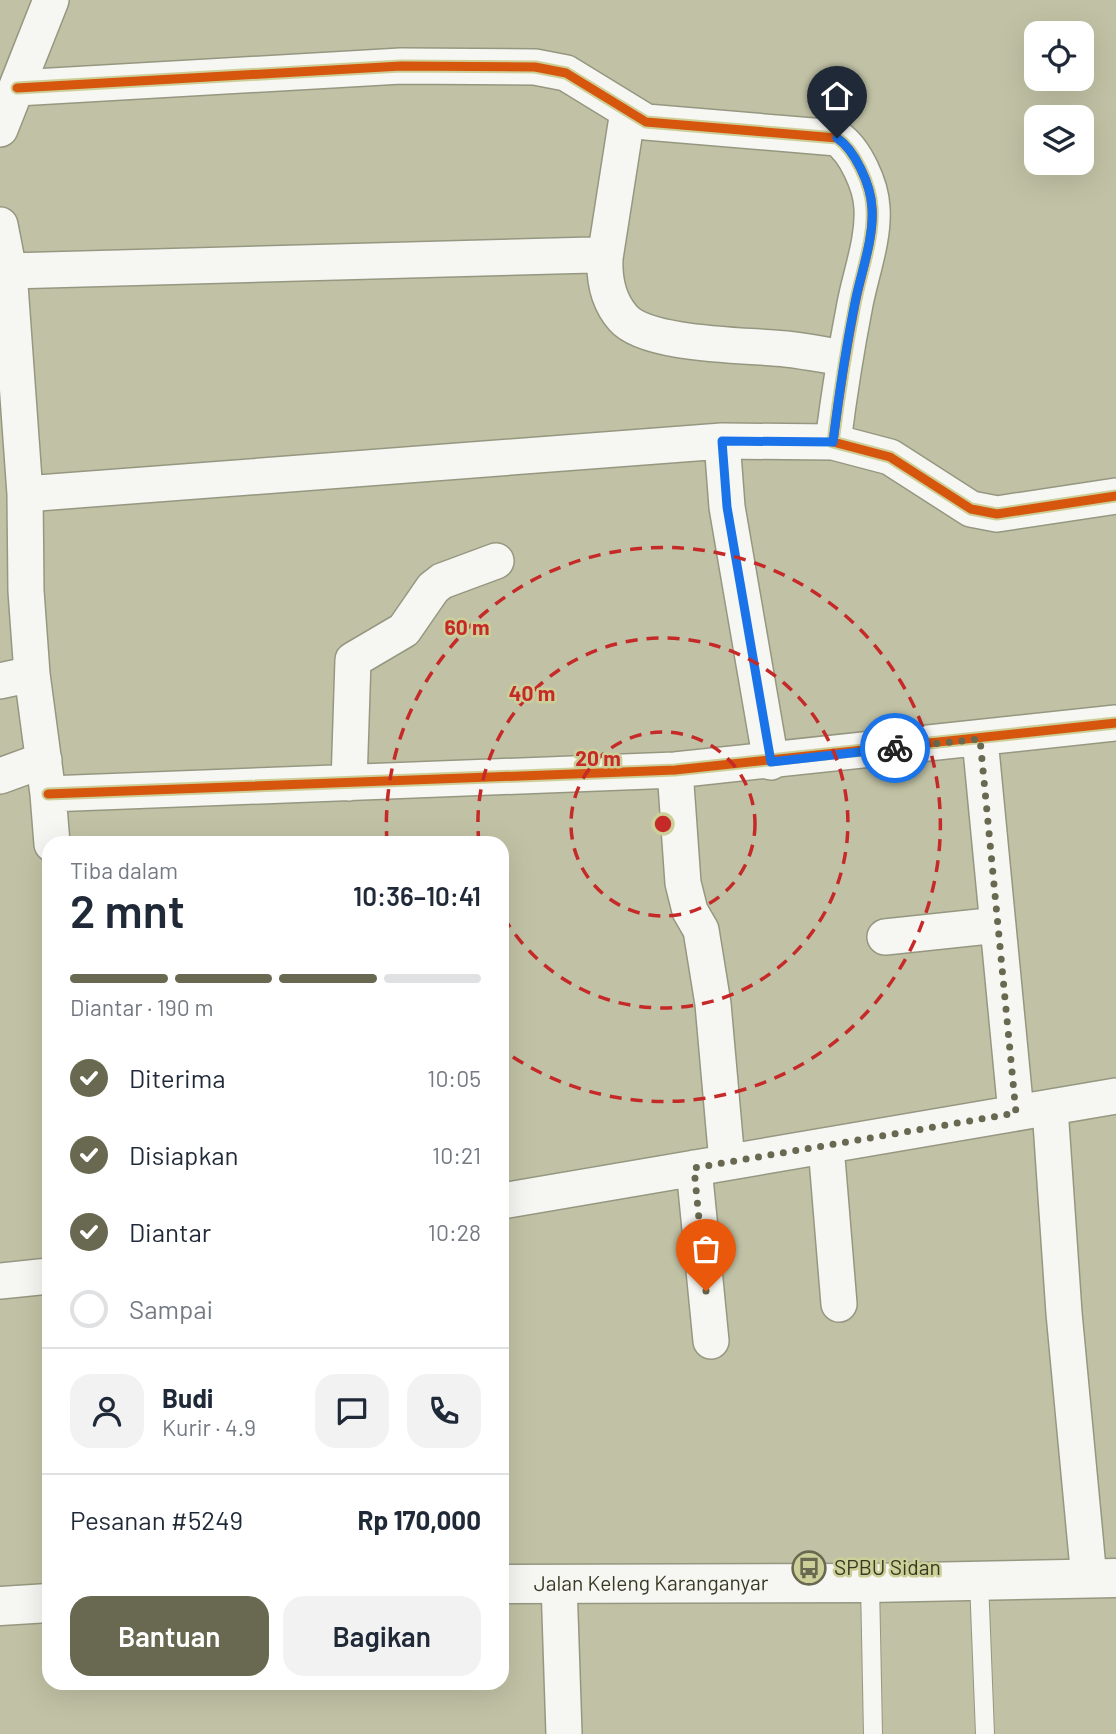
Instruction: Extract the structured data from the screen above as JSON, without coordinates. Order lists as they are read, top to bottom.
{
  "streets": {
    "main road": ["Jalan Keleng Karanganyar"]
  },
  "places": {
    "bus stop": ["SPBU Sidan"]
  },
  "page": {
    "heading": ["2 mnt", "Tiba dalam", "10:36–10:41"],
    "panel": [
      "Budi",
      "Kurir · 4.9",
      "Pesanan #5249",
      "Rp 170,000"
    ],
    "bar": "Diantar · 190 m",
    "list": [
      ["Diterima", "10:05"],
      ["Disiapkan", "10:21"],
      ["Diantar", "10:28"],
      "Sampai"
    ],
    "buttons": ["Bantuan", "Bagikan"]
  },
  "rings": ["60 m", "40 m", "20 m"]
}
